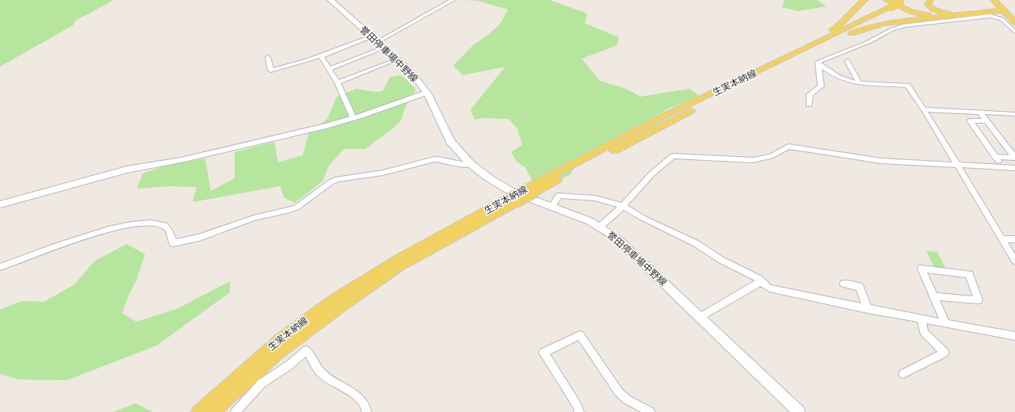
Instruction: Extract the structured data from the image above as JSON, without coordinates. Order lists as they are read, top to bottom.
{
  "streets": {
    "main road": ["誉田停車場中野線", "生実本納線"]
  }
}
